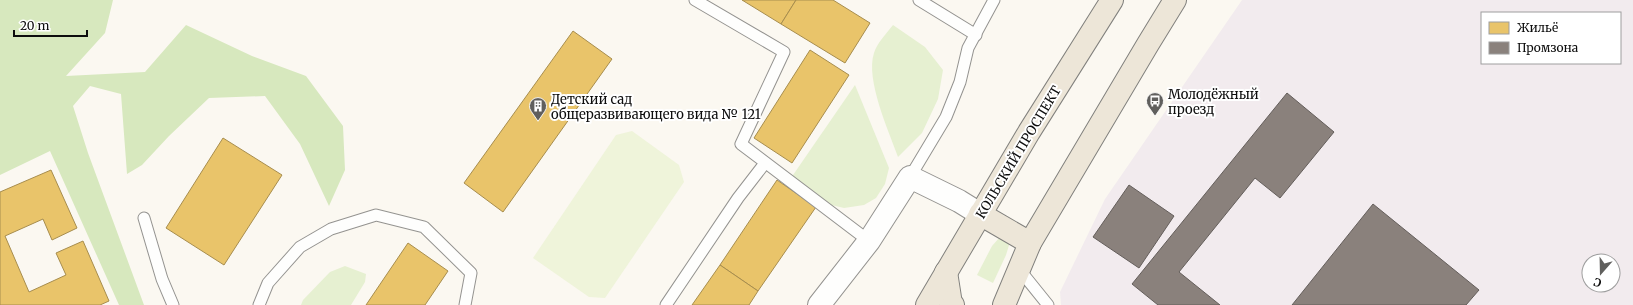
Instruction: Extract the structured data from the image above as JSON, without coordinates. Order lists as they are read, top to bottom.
{
  "streets": {
    "main road": ["КОЛЬСКИЙ ПРОСПЕКТ"]
  },
  "places": {
    "bus stop": ["Молодёжный проезд"],
    "building": ["Детский сад общеразвивающего вида № 121"]
  },
  "legend": ["Жильё", "Промзона"],
  "scale_bar": "20 m",
  "north": "bottom"
}
